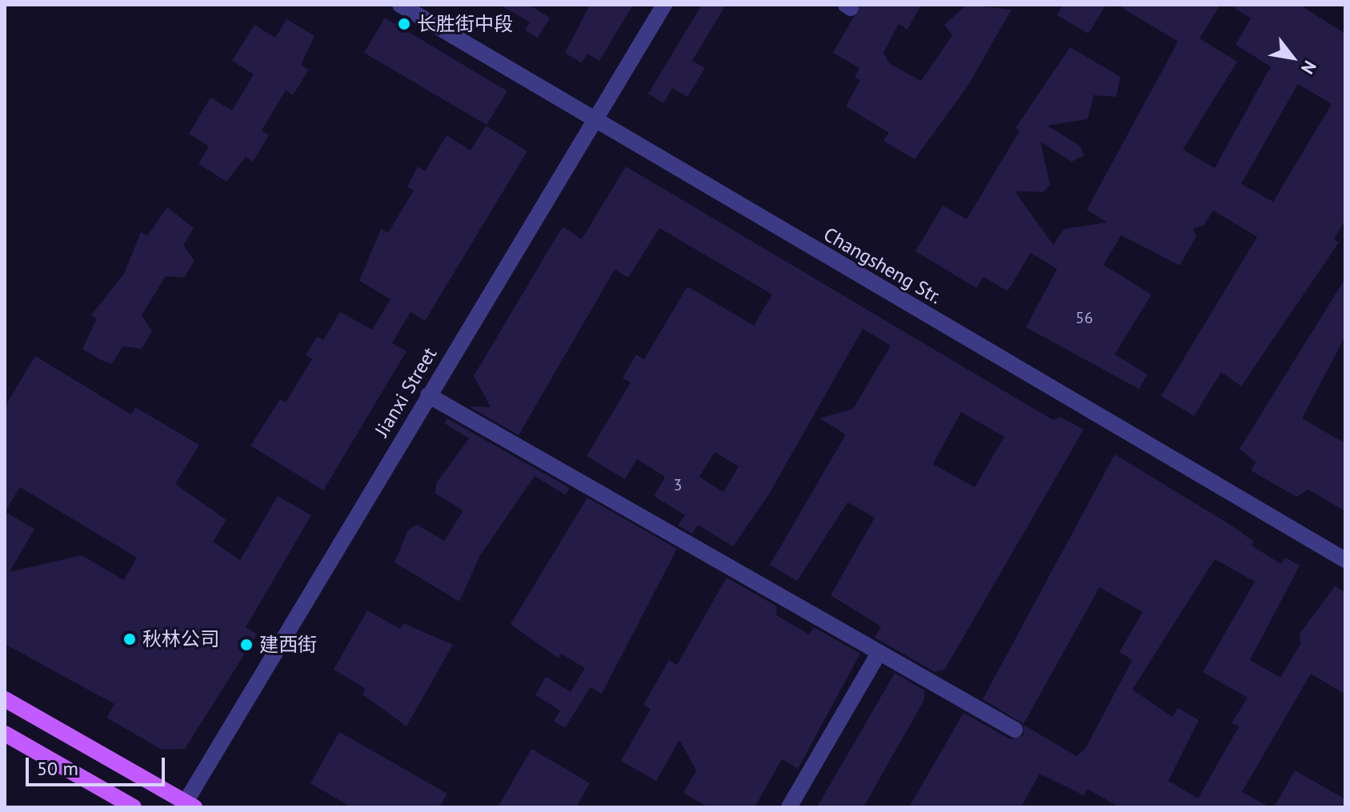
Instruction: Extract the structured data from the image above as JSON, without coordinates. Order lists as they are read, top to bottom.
{
  "streets": {
    "street": ["Changsheng Str.", "Jianxi Street"]
  },
  "crossings": [
    ["Changsheng Str.", "Jianxi Street"]
  ],
  "places": ["长胜街中段", "秋林公司", "建西街"],
  "house_numbers": ["56", "3"],
  "scale_bar": "50 m",
  "north": "bottom right"
}
